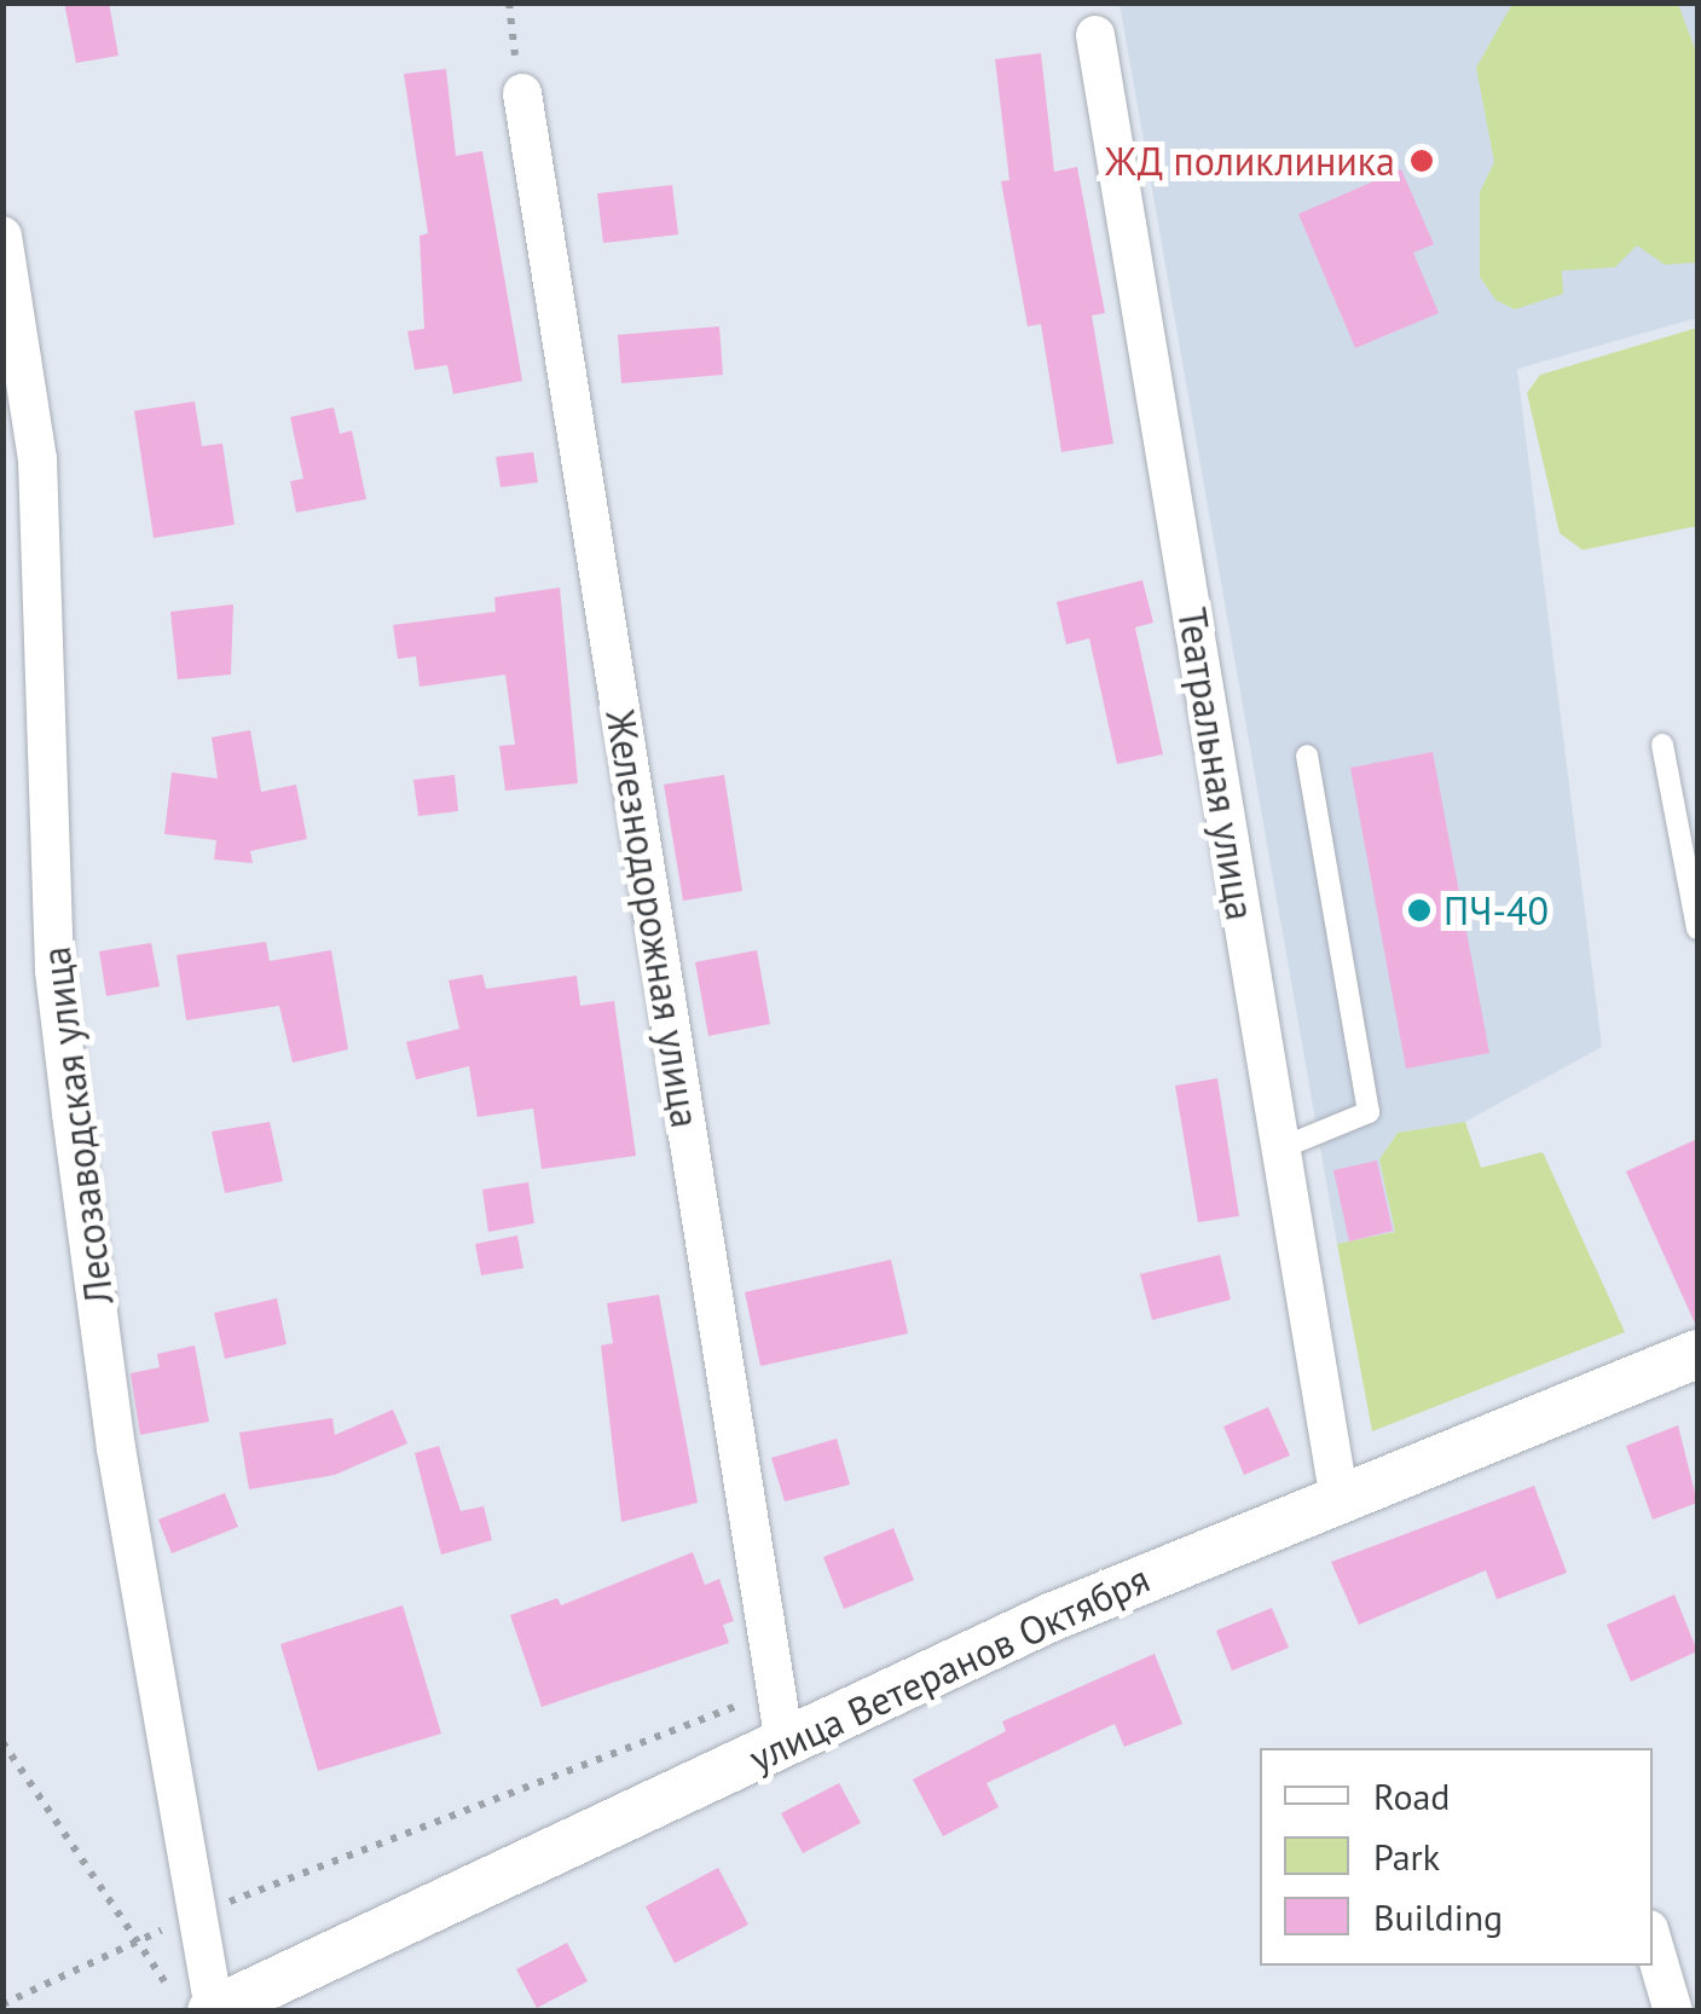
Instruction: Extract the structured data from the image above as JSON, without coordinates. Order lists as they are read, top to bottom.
{
  "streets": {
    "street": [
      "Театральная улица",
      "Железнодорожная улица",
      "Лесозаводская улица",
      "улица Ветеранов Октября"
    ]
  },
  "crossings": [
    ["Театральная улица", "улица Ветеранов Октября"],
    ["Железнодорожная улица", "улица Ветеранов Октября"],
    ["Лесозаводская улица", "улица Ветеранов Октября"]
  ],
  "places": ["ЖД поликлиника", "ПЧ-40"],
  "legend": ["Road", "Park", "Building"]
}
